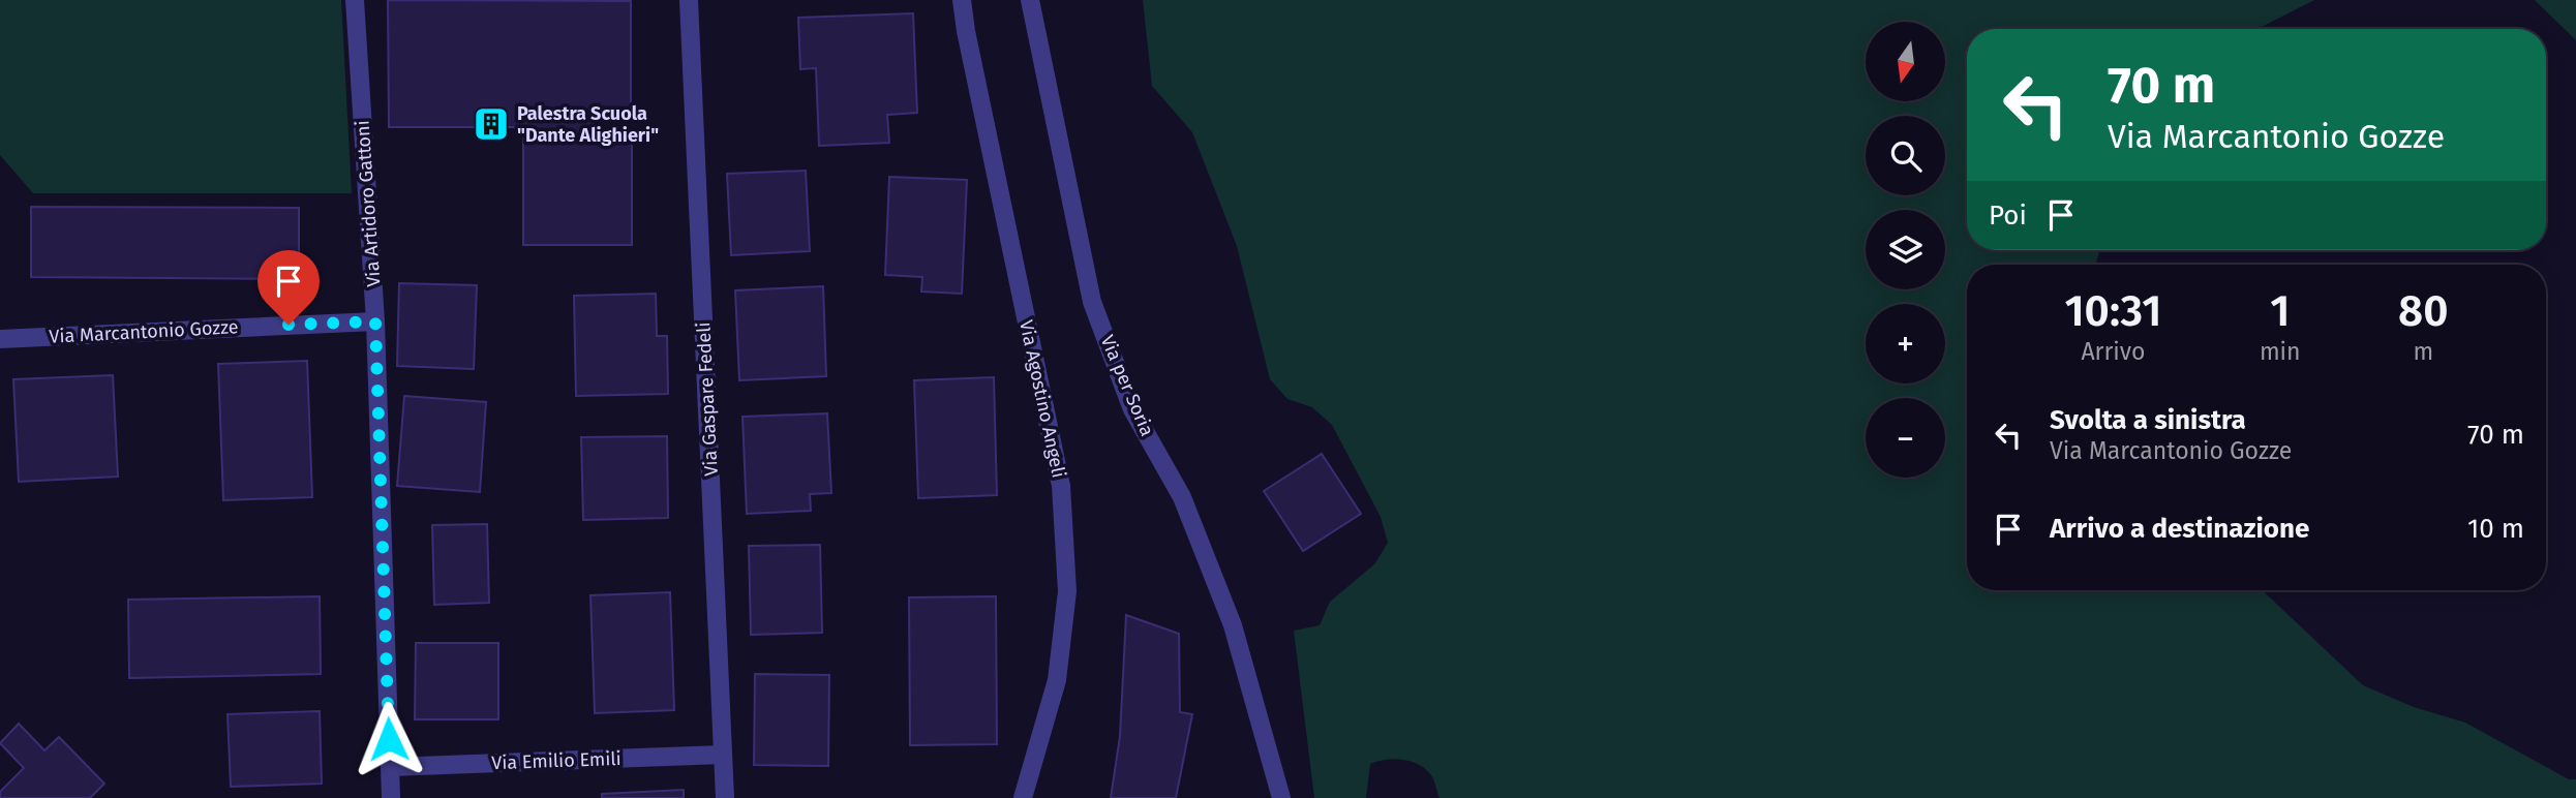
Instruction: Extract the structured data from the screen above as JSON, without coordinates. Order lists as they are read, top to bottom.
{
  "streets": {
    "street": [
      "Via Artidoro Gattoni",
      "Via Marcantonio Gozze",
      "Via per Soria",
      "Via Gaspare Fedeli",
      "Via Agostino Angeli",
      "Via Emilio Emili"
    ]
  },
  "crossings": [
    ["Via Artidoro Gattoni", "Via Marcantonio Gozze"],
    ["Via Artidoro Gattoni", "Via Emilio Emili"],
    ["Via Gaspare Fedeli", "Via Emilio Emili"]
  ],
  "places": {
    "building": ["Palestra Scuola \"Dante Alighieri\""]
  },
  "north": "bottom",
  "page": {
    "map_buttons": ["+", "−"],
    "turn": ["70 m", "Via Marcantonio Gozze"],
    "then": "Poi",
    "eta": [
      "10:31",
      "Arrivo",
      "1",
      "min",
      "80",
      "m"
    ],
    "list": [
      {
        "name": "Svolta a sinistra",
        "note": "Via Marcantonio Gozze",
        "value": "70 m"
      },
      {
        "name": "Arrivo a destinazione",
        "value": "10 m"
      }
    ]
  }
}
